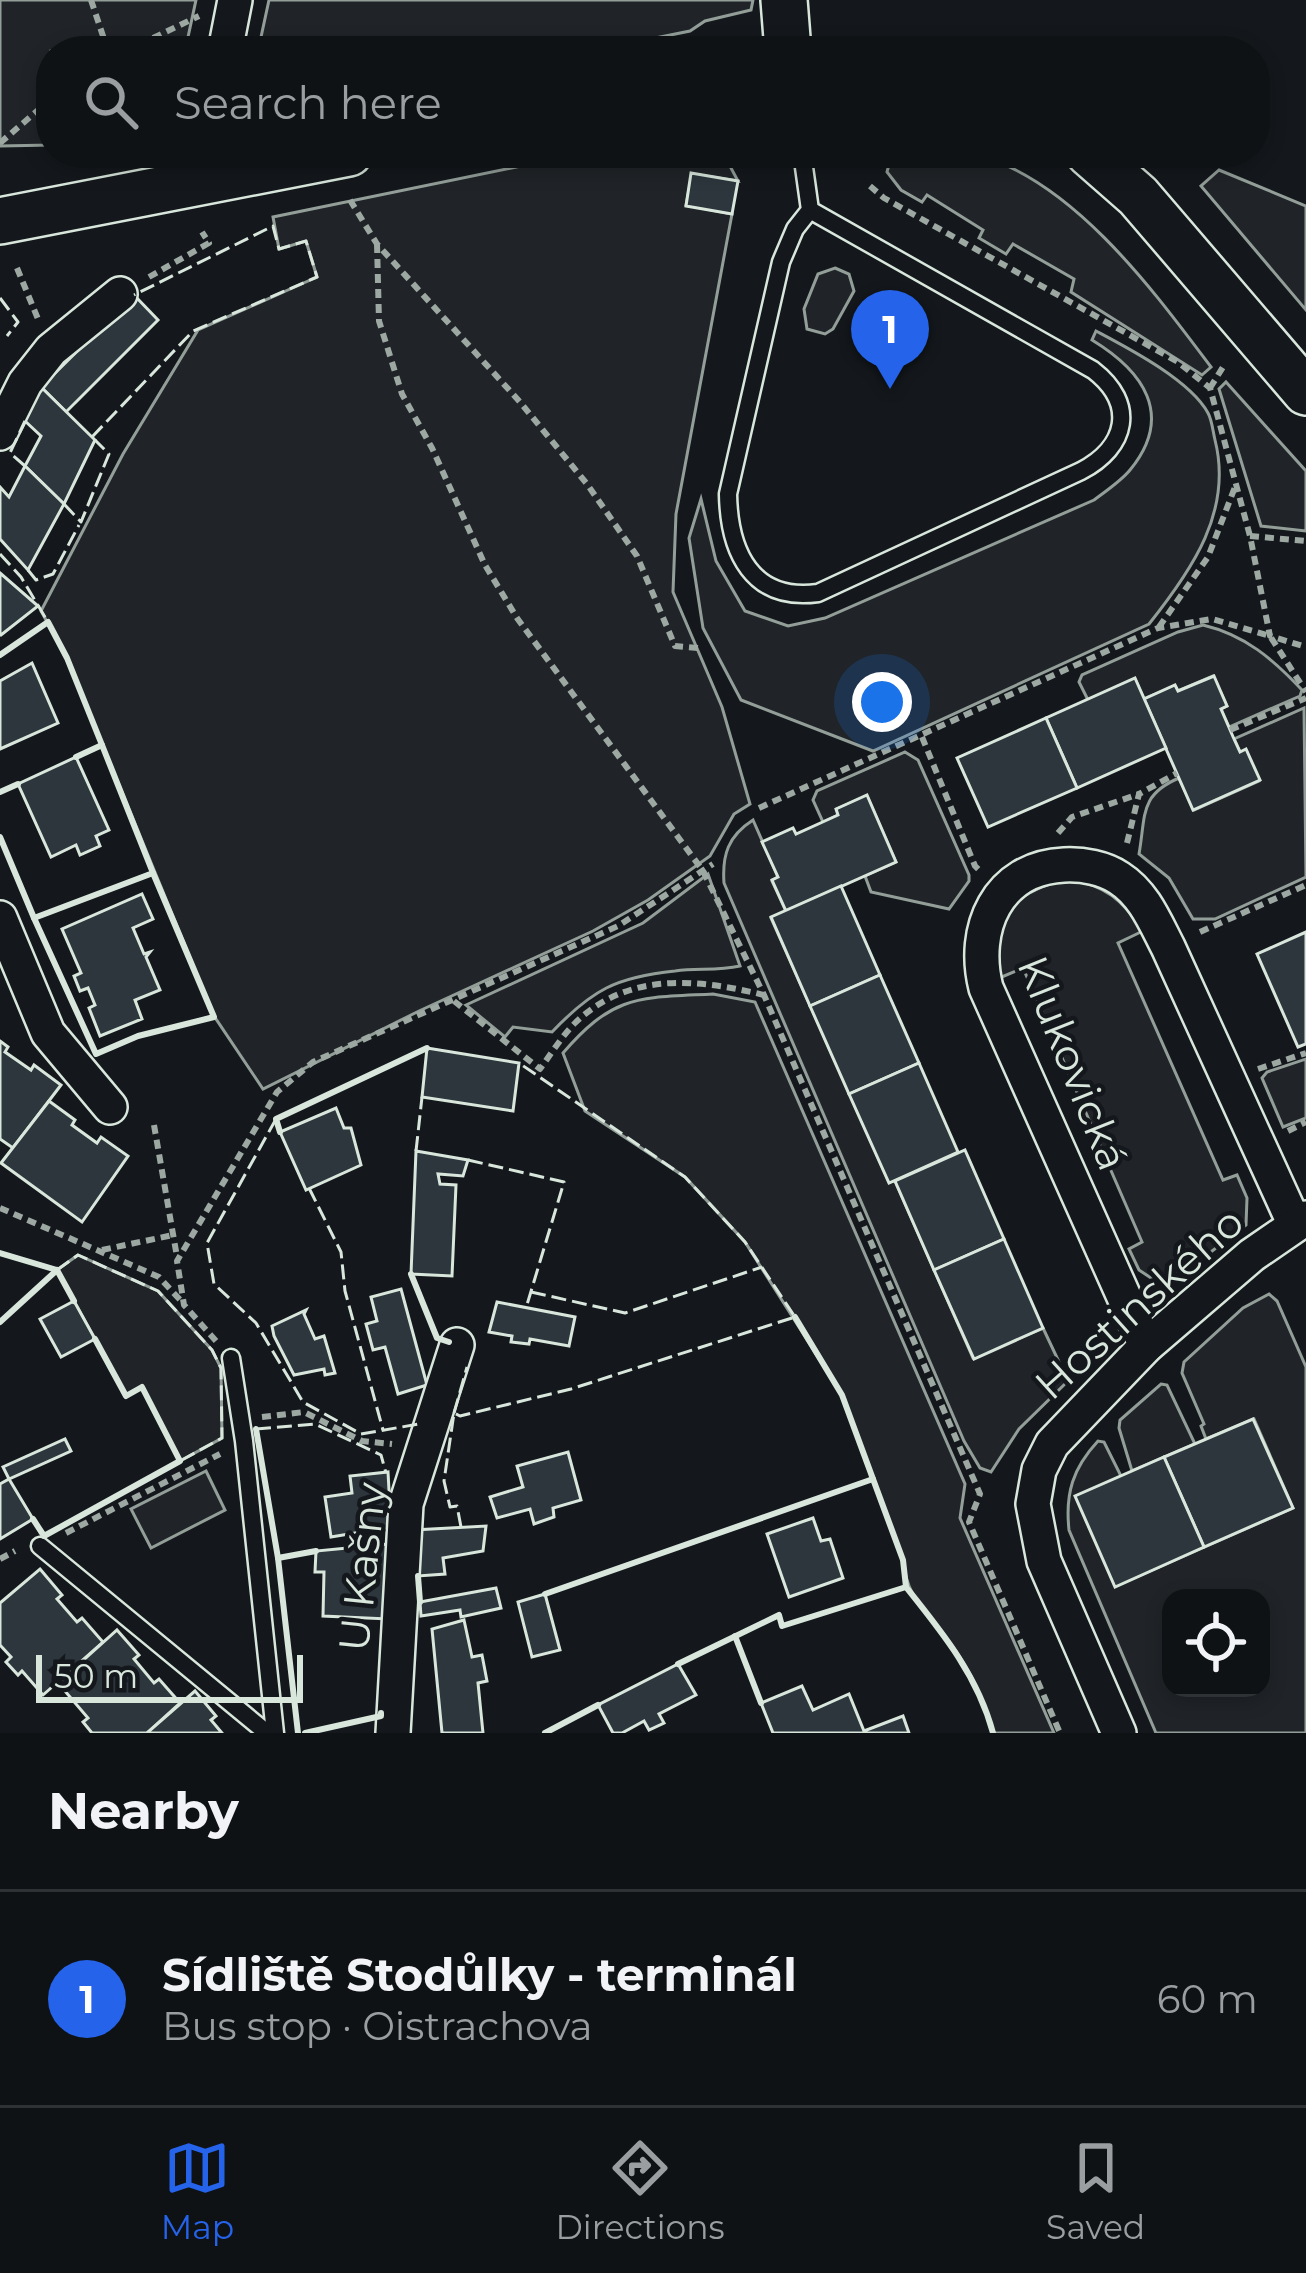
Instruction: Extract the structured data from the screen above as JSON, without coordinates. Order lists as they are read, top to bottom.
{
  "streets": {
    "street": ["Klukovická", "Hostinského", "U Kašny"]
  },
  "crossings": [
    ["Klukovická", "Hostinského"]
  ],
  "scale_bar": "50 m",
  "page": {
    "search": "Search here",
    "pins": "1",
    "scale": "50 m",
    "heading": "Nearby",
    "list": [
      {
        "mark": "1",
        "name": "Sídliště Stodůlky - terminál",
        "note": "Bus stop · Oistrachova",
        "value": "60 m"
      }
    ],
    "nav": ["Map", "Directions", "Saved"]
  }
}
